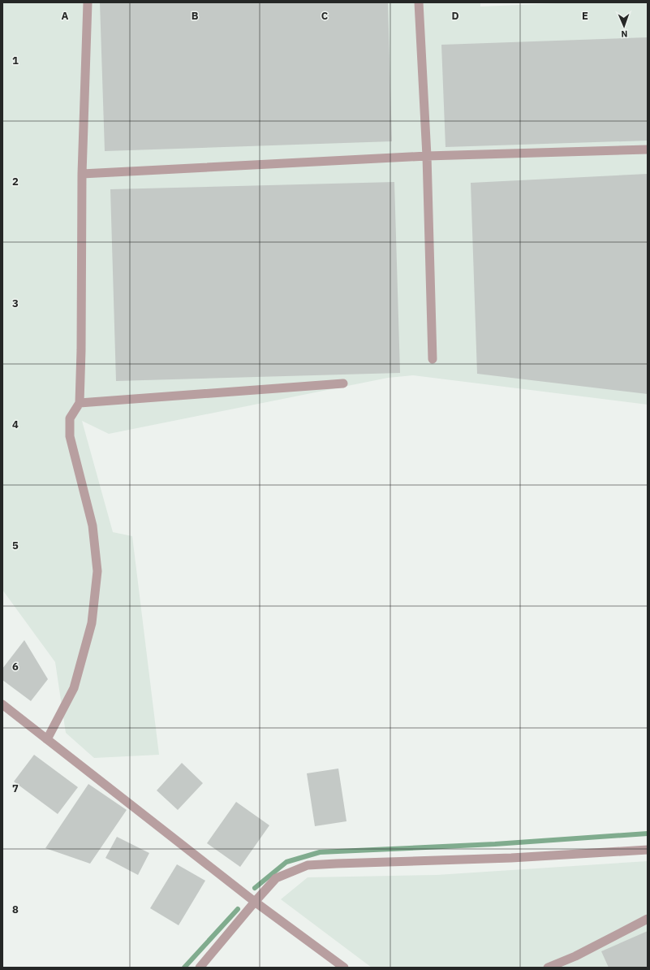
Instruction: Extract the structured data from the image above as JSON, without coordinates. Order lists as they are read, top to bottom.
{
  "north": "bottom",
  "grid": {
    "columns": [
      "A",
      "B",
      "C",
      "D",
      "E"
    ],
    "rows": [
      "1",
      "2",
      "3",
      "4",
      "5",
      "6",
      "7",
      "8"
    ]
  }
}
